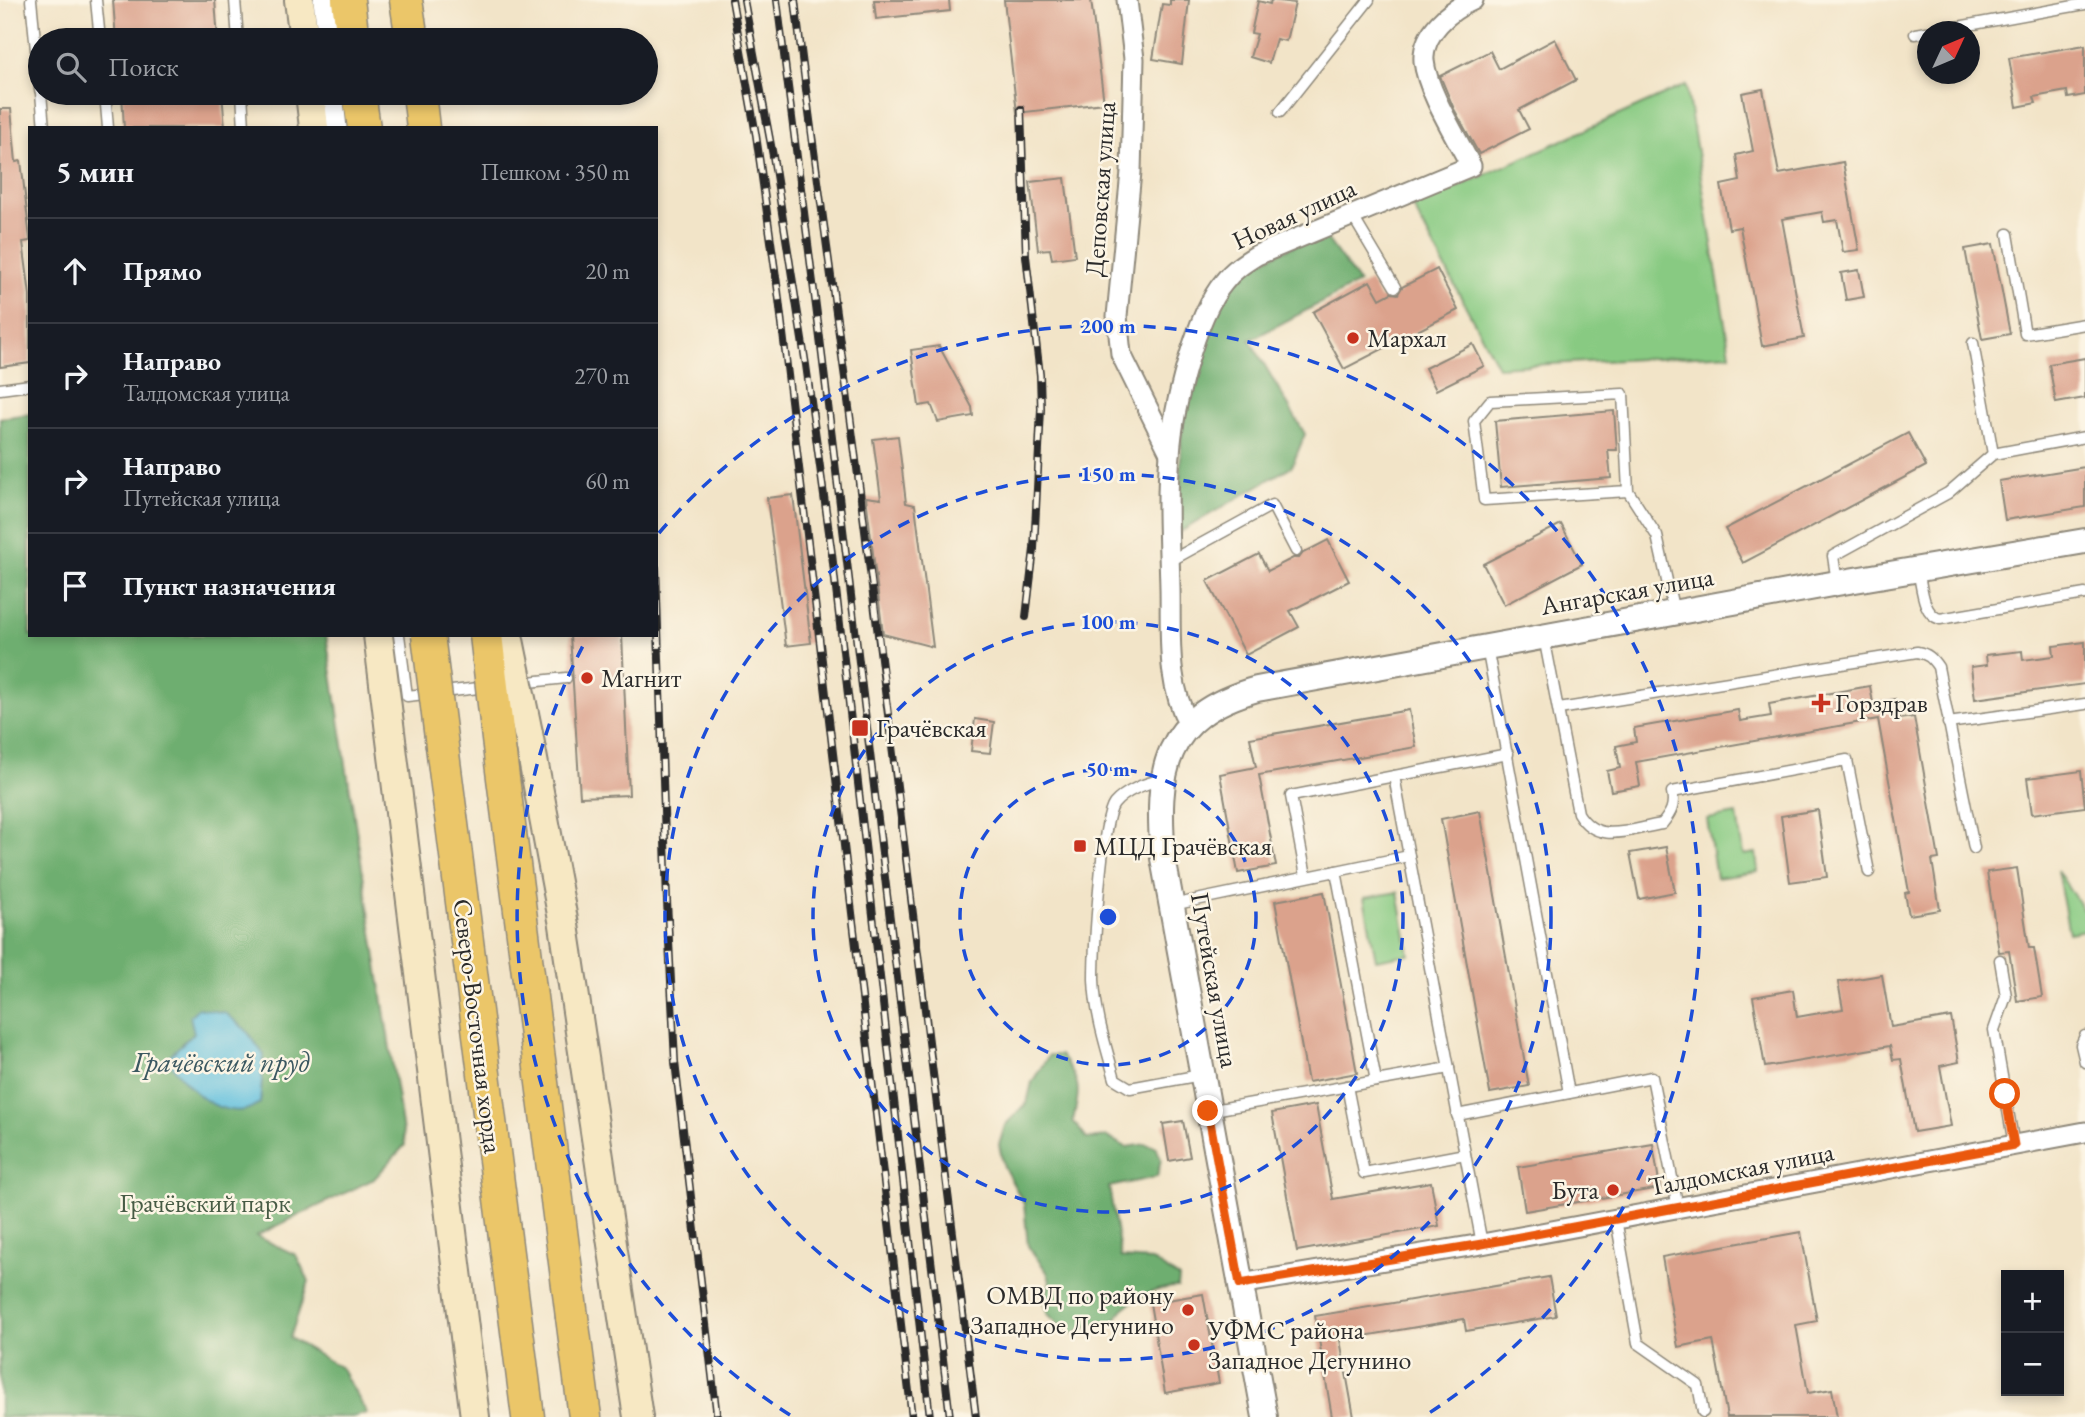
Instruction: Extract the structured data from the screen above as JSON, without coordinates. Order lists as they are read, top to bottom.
{
  "streets": {
    "main road": ["Северо-Восточная хорда"],
    "street": [
      "Деповская улица",
      "Новая улица",
      "Ангарская улица",
      "Путейская улица",
      "Талдомская улица"
    ]
  },
  "crossings": [
    ["Деповская улица", "Новая улица"],
    ["Новая улица", "Ангарская улица"],
    ["Новая улица", "Путейская улица"],
    ["Ангарская улица", "Путейская улица"],
    ["Путейская улица", "Талдомская улица"]
  ],
  "water": ["Грачёвский пруд"],
  "parks": ["Грачёвский парк"],
  "places": {
    "other": [
      "Мархал",
      "Магнит",
      "Бута",
      "ОМВД по району Западное Дегунино",
      "УФМС района Западное Дегунино"
    ],
    "health": ["Горздрав"],
    "transit": ["Грачёвская", "МЦД Грачёвская"]
  },
  "north": "top right",
  "page": {
    "search": "Поиск",
    "heading": ["5 мин", "Пешком · 350 m"],
    "list": [
      ["Прямо", "20 m"],
      ["Направо", "Талдомская улица", "270 m"],
      ["Направо", "Путейская улица", "60 m"],
      "Пункт назначения"
    ],
    "map_buttons": ["+", "−"]
  },
  "rings": [
    "200 m",
    "150 m",
    "100 m",
    "50 m"
  ]
}
